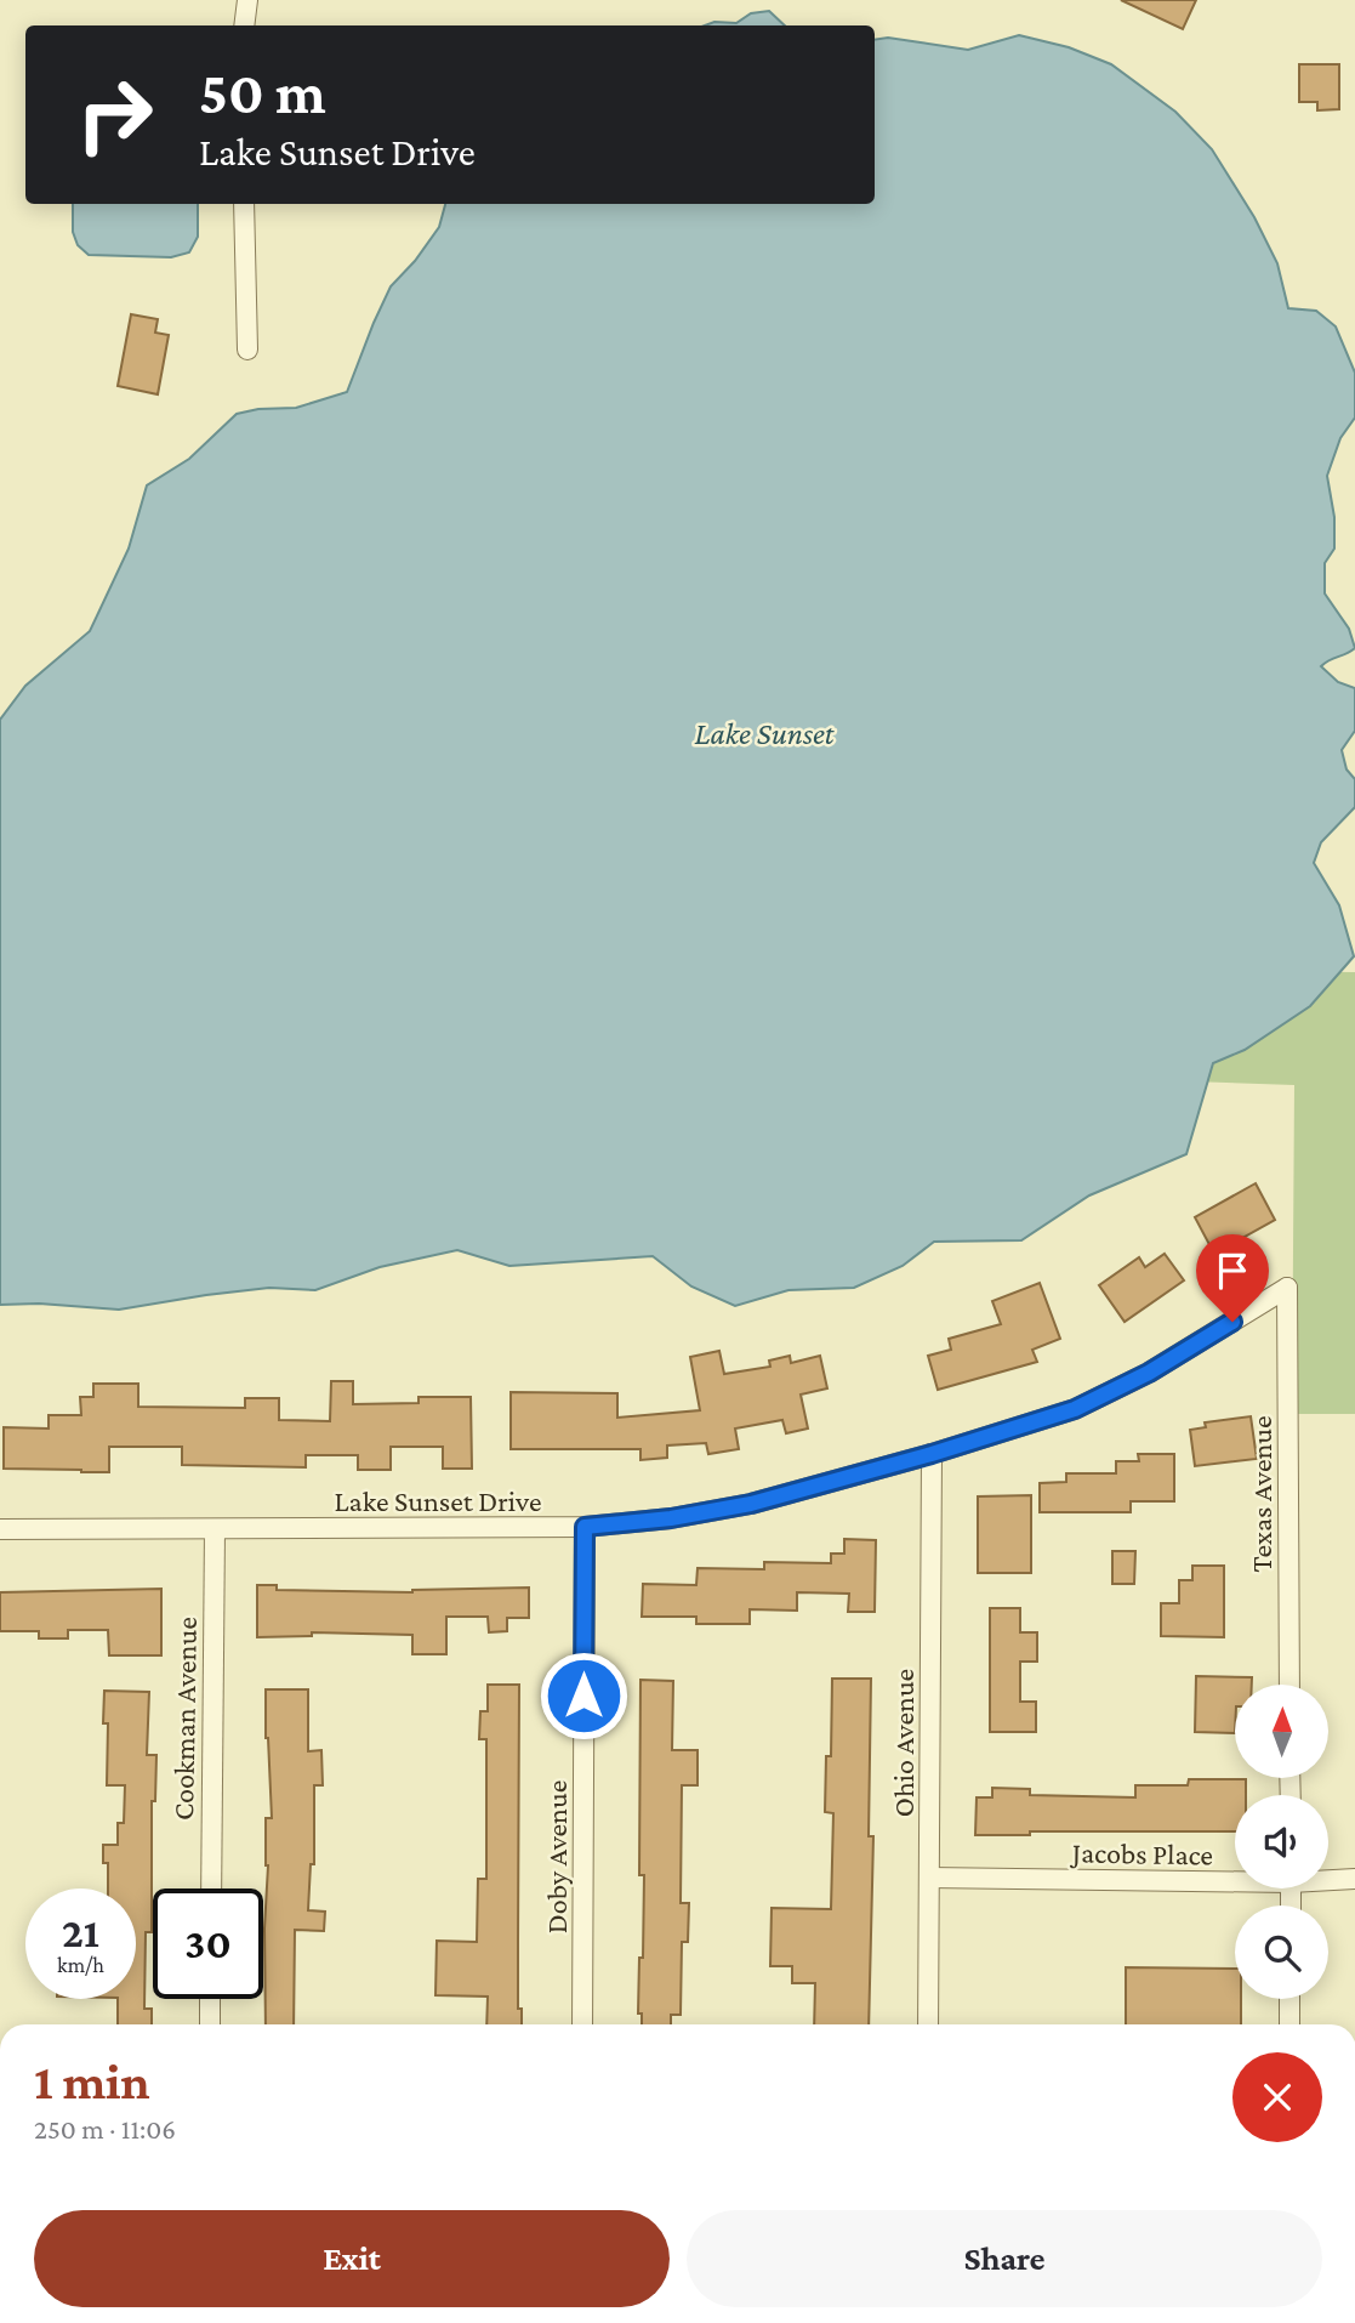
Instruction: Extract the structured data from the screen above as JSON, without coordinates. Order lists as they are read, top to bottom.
{
  "streets": {
    "street": [
      "Texas Avenue",
      "Lake Sunset Drive",
      "Cookman Avenue",
      "Ohio Avenue",
      "Jacobs Place",
      "Doby Avenue"
    ]
  },
  "crossings": [
    ["Texas Avenue", "Lake Sunset Drive"],
    ["Lake Sunset Drive", "Cookman Avenue"],
    ["Lake Sunset Drive", "Ohio Avenue"],
    ["Lake Sunset Drive", "Doby Avenue"],
    ["Ohio Avenue", "Jacobs Place"]
  ],
  "water": ["Lake Sunset"],
  "north": "top",
  "page": {
    "turn": ["50 m", "Lake Sunset Drive"],
    "speed": "21 km/h",
    "limit": "30",
    "heading": ["1 min", "250 m · 11:06"],
    "buttons": ["Exit", "Share"]
  }
}
